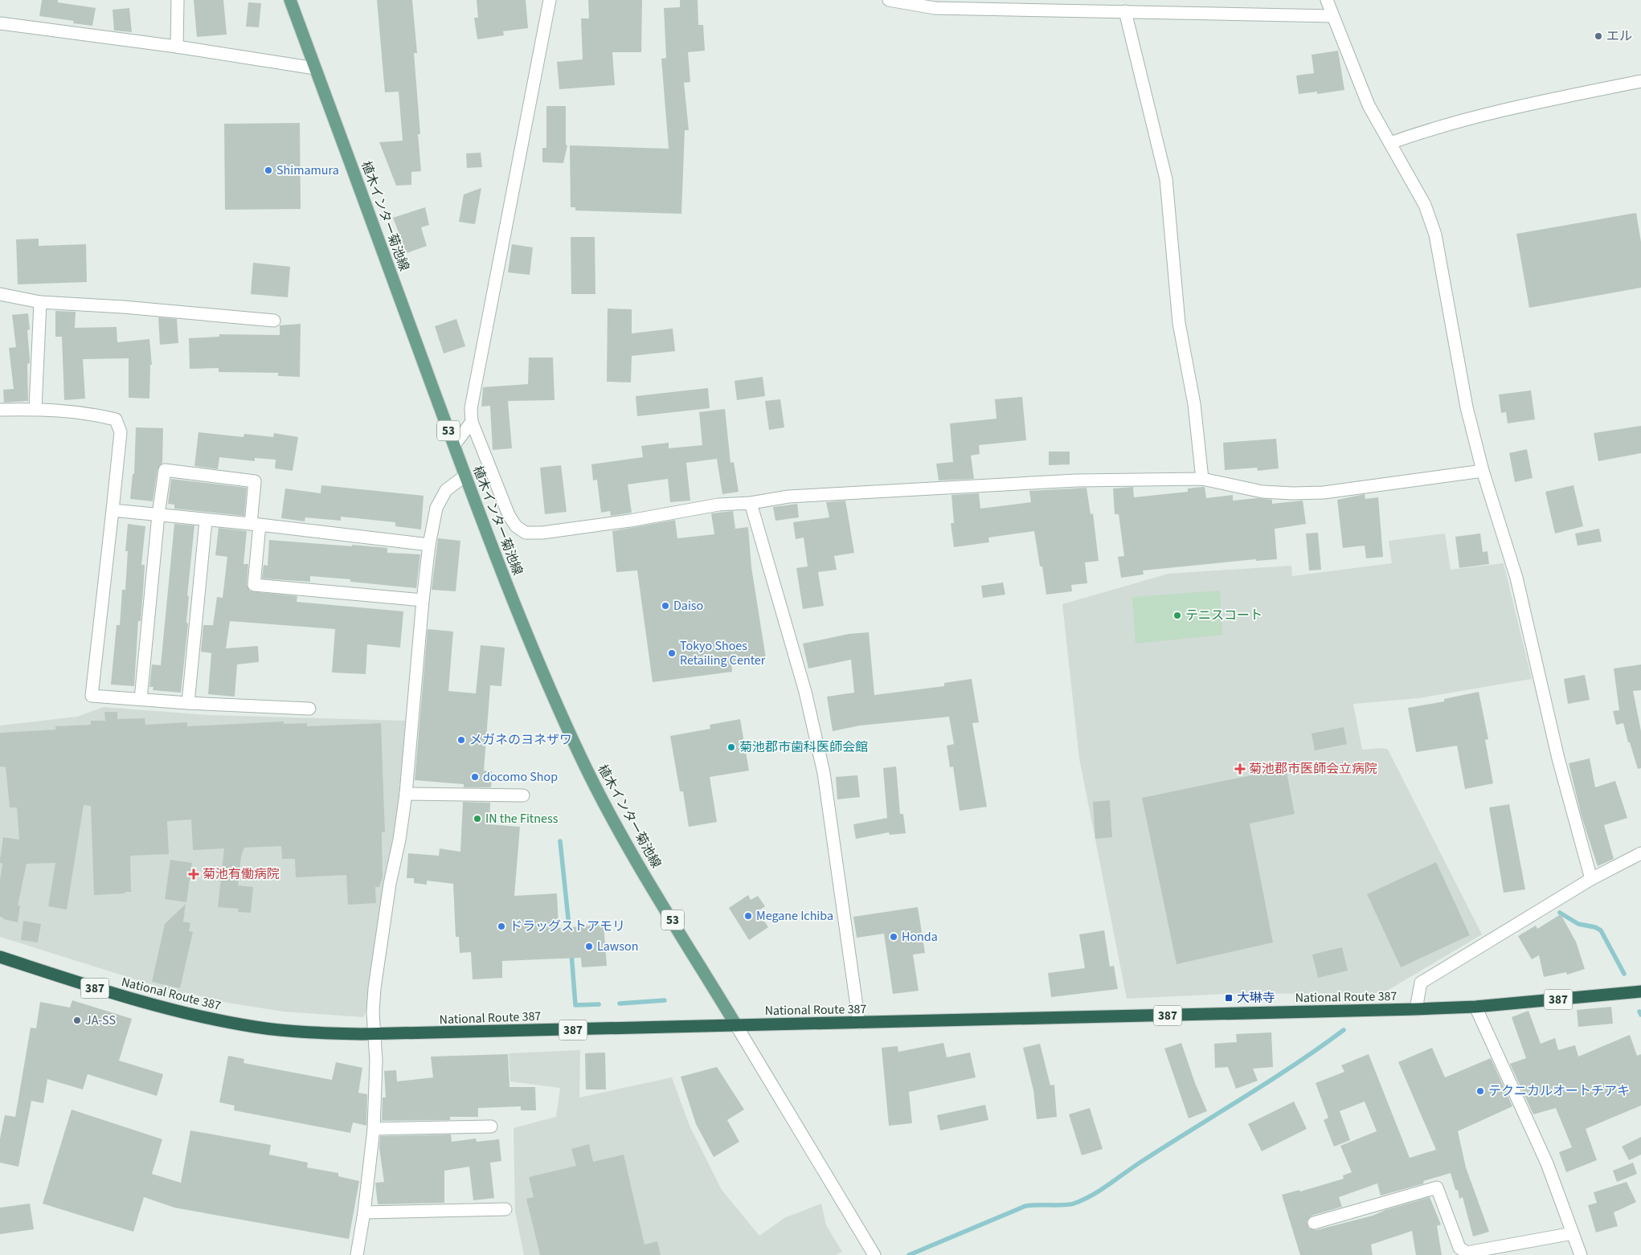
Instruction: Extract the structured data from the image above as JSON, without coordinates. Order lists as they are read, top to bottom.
{
  "streets": {
    "highway": ["387", "National Route 387"],
    "main road": ["植木インター菊池線", "53"]
  },
  "crossings": [
    ["植木インター菊池線", "National Route 387"]
  ],
  "places": {
    "other": [
      "エル",
      "Shimamura",
      "Daiso",
      "テニスコート",
      "Tokyo Shoes Retailing Center",
      "メガネのヨネザワ",
      "菊池郡市歯科医師会館",
      "docomo Shop",
      "IN the Fitness",
      "Megane Ichiba",
      "ドラッグストアモリ",
      "Honda",
      "Lawson",
      "JA-SS",
      "テクニカルオートチアキ"
    ],
    "health": ["菊池郡市医師会立病院", "菊池有働病院"],
    "transit": ["大琳寺"]
  }
}
